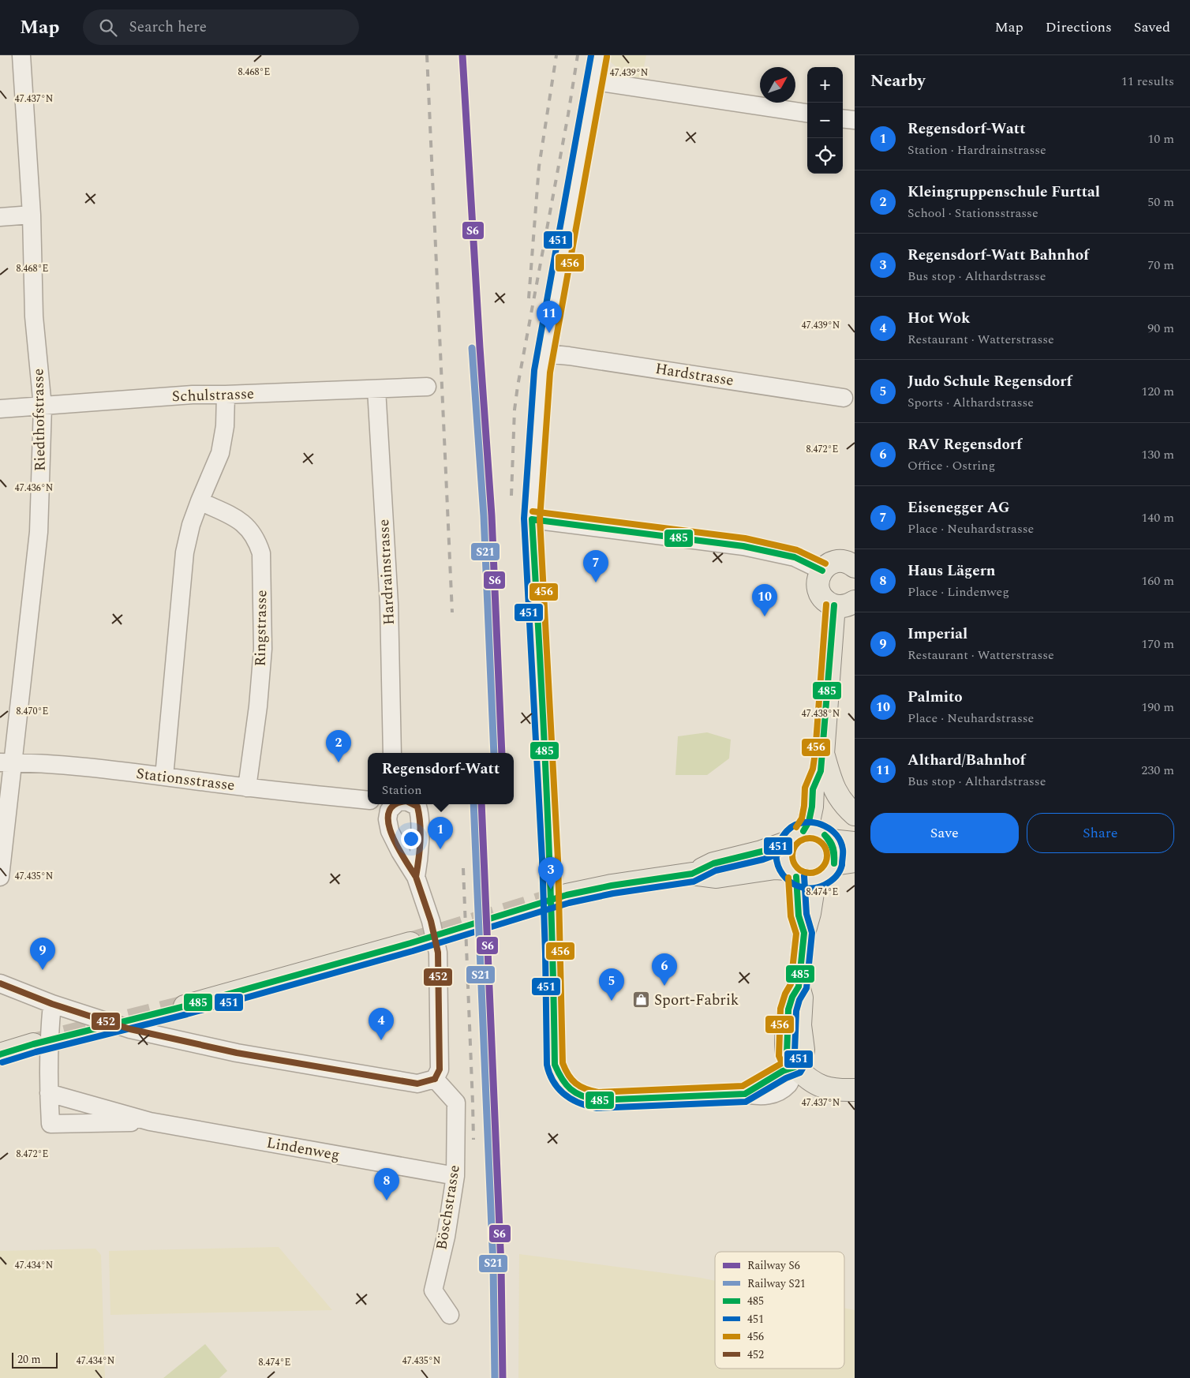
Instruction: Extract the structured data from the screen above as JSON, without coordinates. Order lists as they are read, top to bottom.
{
  "streets": {
    "street": [
      "Hardstrasse",
      "Schulstrasse",
      "Riedthofstrasse",
      "Hardrainstrasse",
      "Ringstrasse",
      "Stationsstrasse",
      "Lindenweg",
      "Böschstrasse"
    ]
  },
  "crossings": [
    ["Schulstrasse", "Riedthofstrasse"],
    ["Schulstrasse", "Hardrainstrasse"],
    ["Riedthofstrasse", "Stationsstrasse"],
    ["Ringstrasse", "Stationsstrasse"],
    ["Lindenweg", "Böschstrasse"]
  ],
  "places": {
    "shop": ["Sport-Fabrik"]
  },
  "lines": [
    "rail line S6",
    "transit line 451",
    "transit line 456",
    "rail line S21",
    "transit line 485",
    "transit line 452"
  ],
  "legend": [
    "Railway S6",
    "Railway S21",
    "485",
    "451",
    "456",
    "452"
  ],
  "scale_bar": "20 m",
  "north": "top right",
  "page": {
    "header": "Map",
    "search": "Search here",
    "nav": ["Map", "Directions", "Saved"],
    "heading": ["Nearby", "11 results"],
    "map_buttons": ["+", "−"],
    "list": [
      {
        "mark": "1",
        "name": "Regensdorf-Watt",
        "note": "Station · Hardrainstrasse",
        "value": "10 m"
      },
      {
        "mark": "2",
        "name": "Kleingruppenschule Furttal",
        "note": "School · Stationsstrasse",
        "value": "50 m"
      },
      {
        "mark": "3",
        "name": "Regensdorf-Watt Bahnhof",
        "note": "Bus stop · Althardstrasse",
        "value": "70 m"
      },
      {
        "mark": "4",
        "name": "Hot Wok",
        "note": "Restaurant · Watterstrasse",
        "value": "90 m"
      },
      {
        "mark": "5",
        "name": "Judo Schule Regensdorf",
        "note": "Sports · Althardstrasse",
        "value": "120 m"
      },
      {
        "mark": "6",
        "name": "RAV Regensdorf",
        "note": "Office · Ostring",
        "value": "130 m"
      },
      {
        "mark": "7",
        "name": "Eisenegger AG",
        "note": "Place · Neuhardstrasse",
        "value": "140 m"
      },
      {
        "mark": "8",
        "name": "Haus Lägern",
        "note": "Place · Lindenweg",
        "value": "160 m"
      },
      {
        "mark": "9",
        "name": "Imperial",
        "note": "Restaurant · Watterstrasse",
        "value": "170 m"
      },
      {
        "mark": "10",
        "name": "Palmito",
        "note": "Place · Neuhardstrasse",
        "value": "190 m"
      },
      {
        "mark": "11",
        "name": "Althard/Bahnhof",
        "note": "Bus stop · Althardstrasse",
        "value": "230 m"
      }
    ],
    "pins": [
      "11",
      "7",
      "10",
      "2",
      "1",
      "3",
      "9",
      "6",
      "5",
      "4",
      "8"
    ],
    "popup": ["Regensdorf-Watt", "Station"],
    "buttons": ["Save", "Share"],
    "scale": "20 m"
  },
  "coordinates": [
    "8.468°E",
    "47.439°N",
    "47.437°N",
    "8.472°E",
    "47.436°N",
    "8.470°E",
    "47.438°N",
    "47.435°N",
    "8.474°E",
    "47.434°N"
  ]
}
